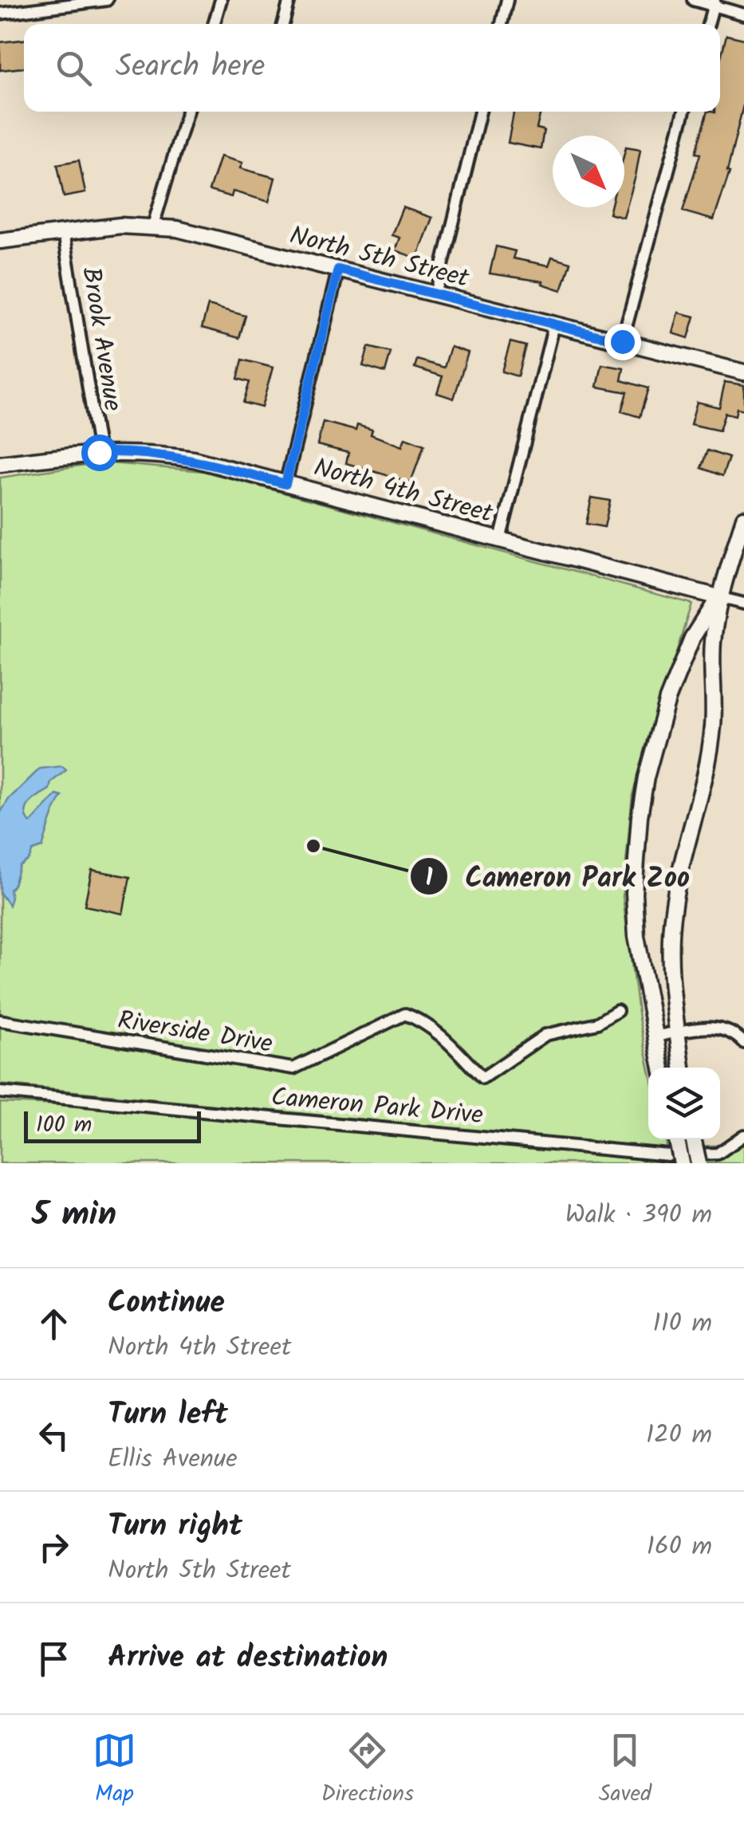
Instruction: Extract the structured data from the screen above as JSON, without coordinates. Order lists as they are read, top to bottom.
{
  "streets": {
    "main road": ["North 5th Street", "North 4th Street"],
    "street": ["Brook Avenue", "Riverside Drive", "Cameron Park Drive"]
  },
  "crossings": [
    ["North 5th Street", "Brook Avenue"],
    ["Brook Avenue", "North 4th Street"]
  ],
  "places": ["Cameron Park Zoo"],
  "scale_bar": "100 m",
  "north": "bottom right",
  "page": {
    "search": "Search here",
    "scale": "100 m",
    "heading": ["5 min", "Walk · 390 m"],
    "list": [
      ["Continue", "North 4th Street", "110 m"],
      ["Turn left", "Ellis Avenue", "120 m"],
      ["Turn right", "North 5th Street", "160 m"],
      "Arrive at destination"
    ],
    "nav": ["Map", "Directions", "Saved"]
  }
}
